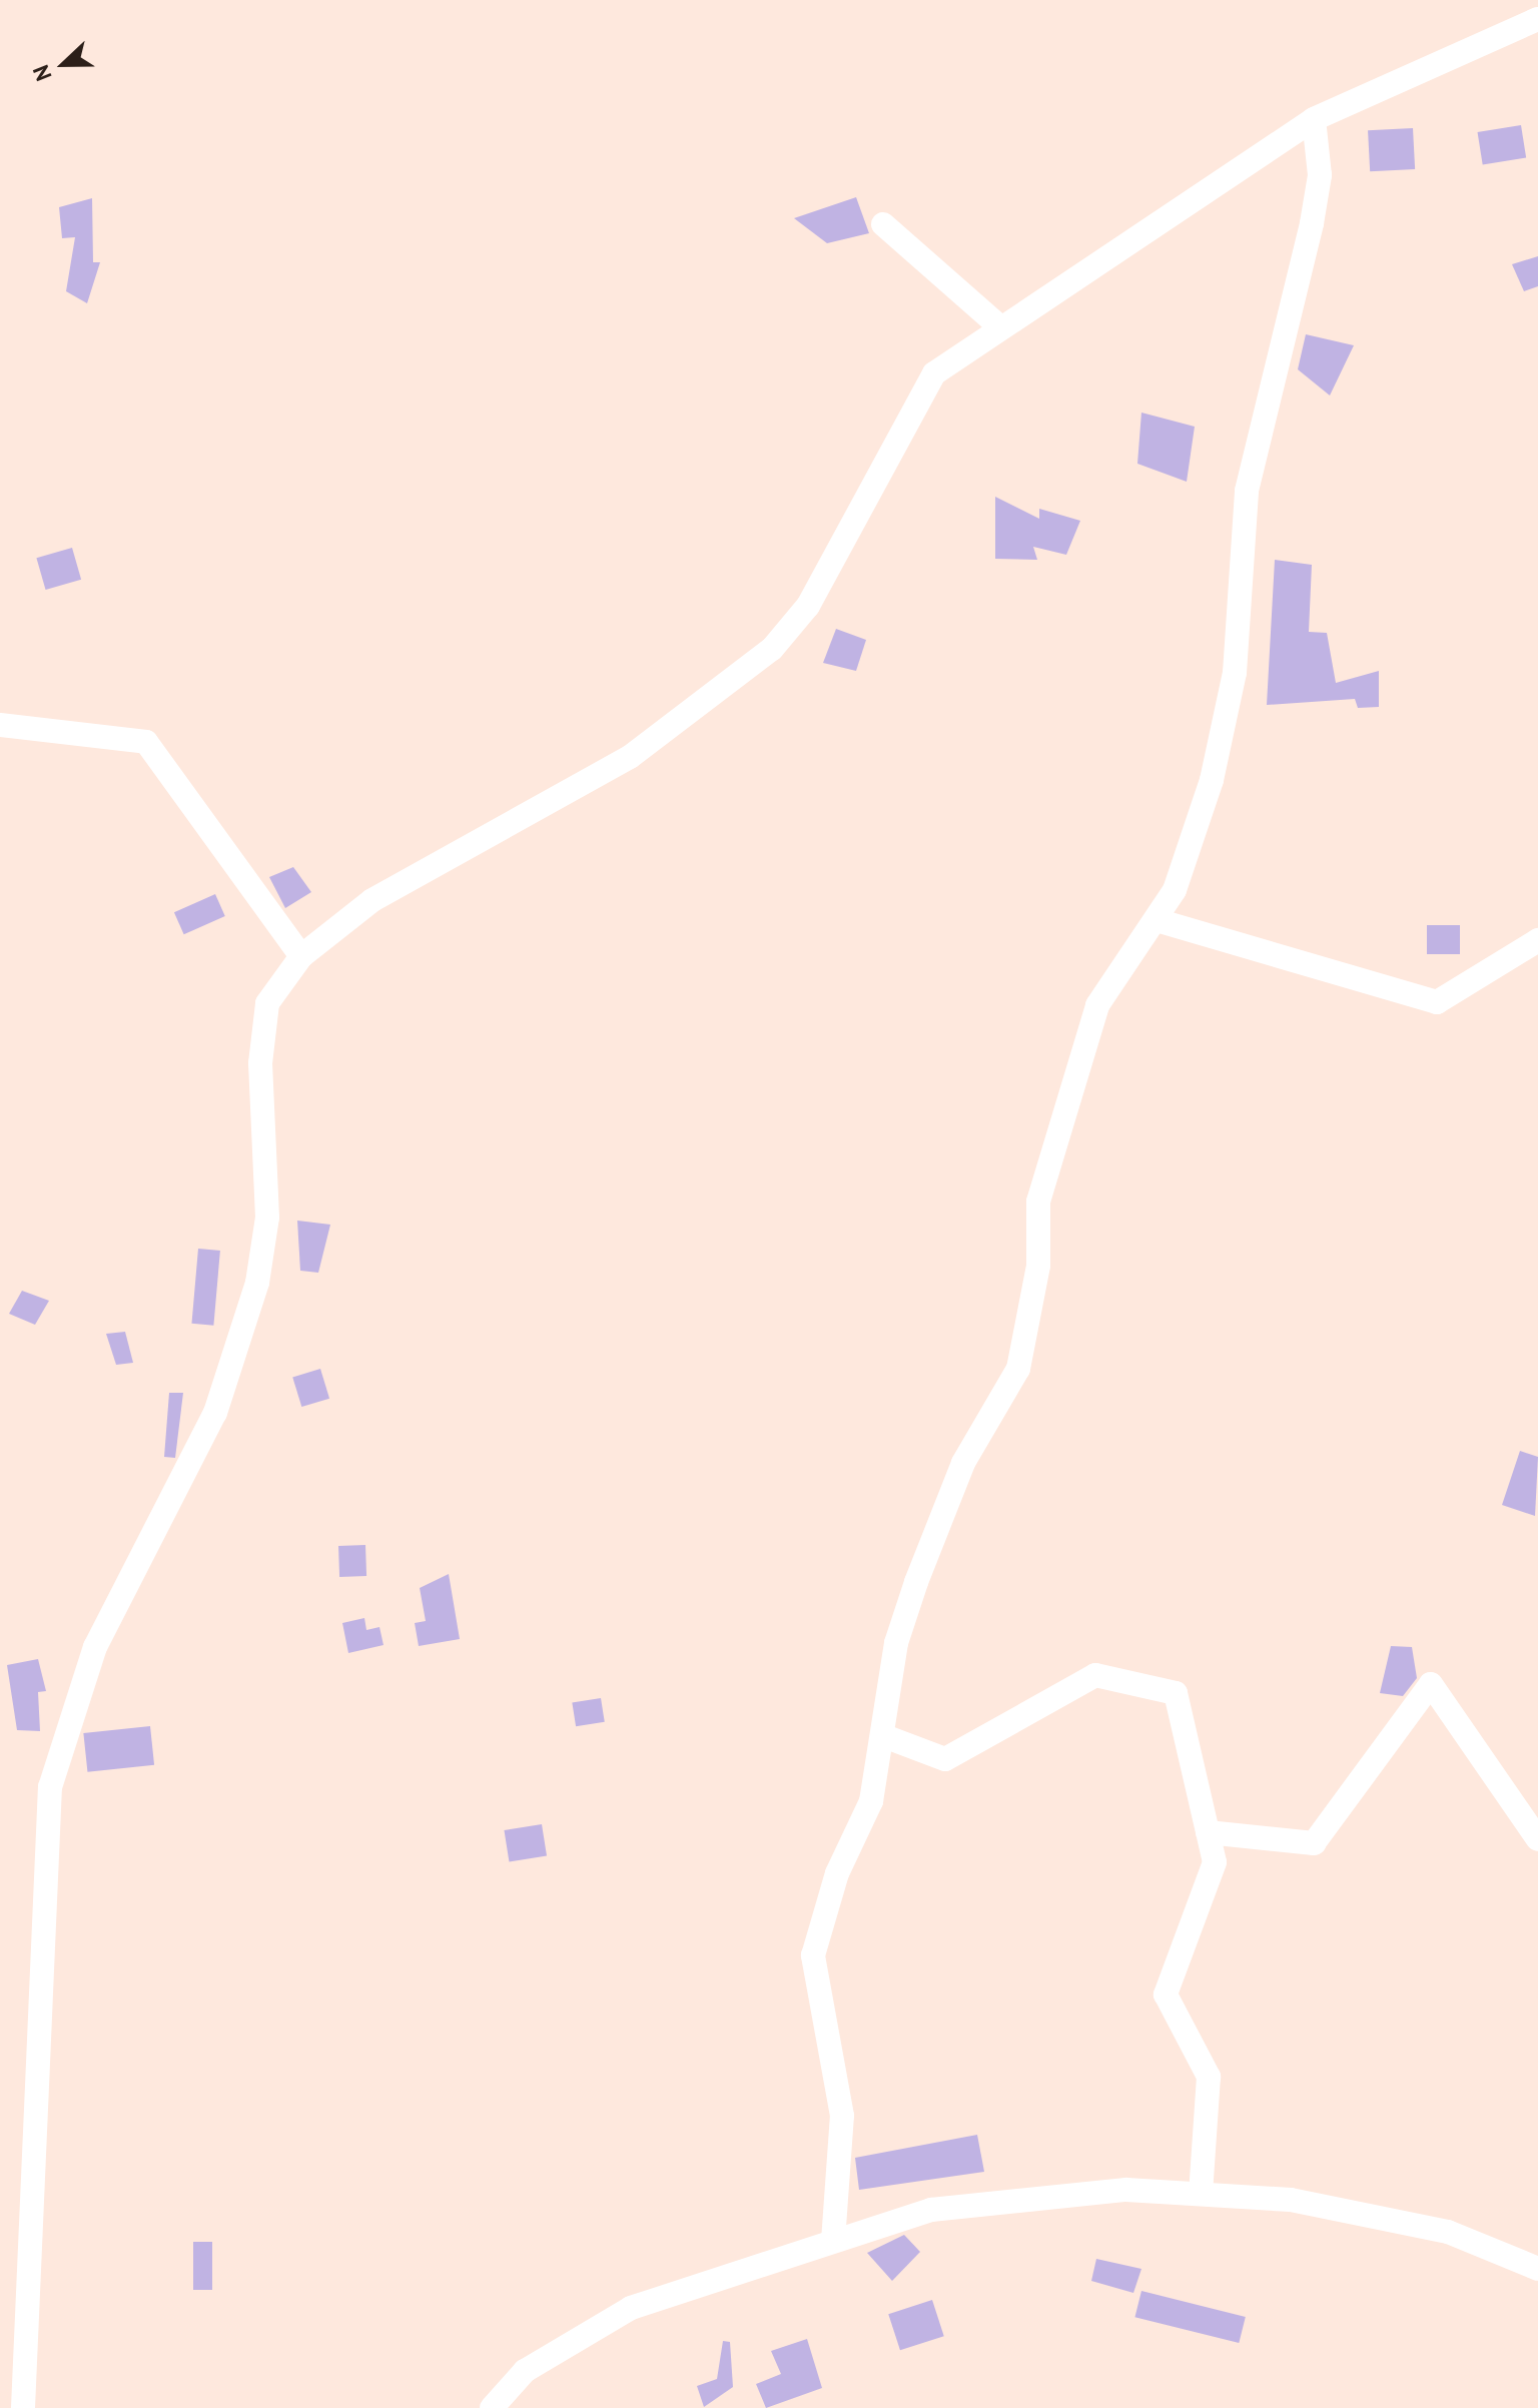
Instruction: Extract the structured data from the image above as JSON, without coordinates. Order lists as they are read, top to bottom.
{
  "north": "left"
}
